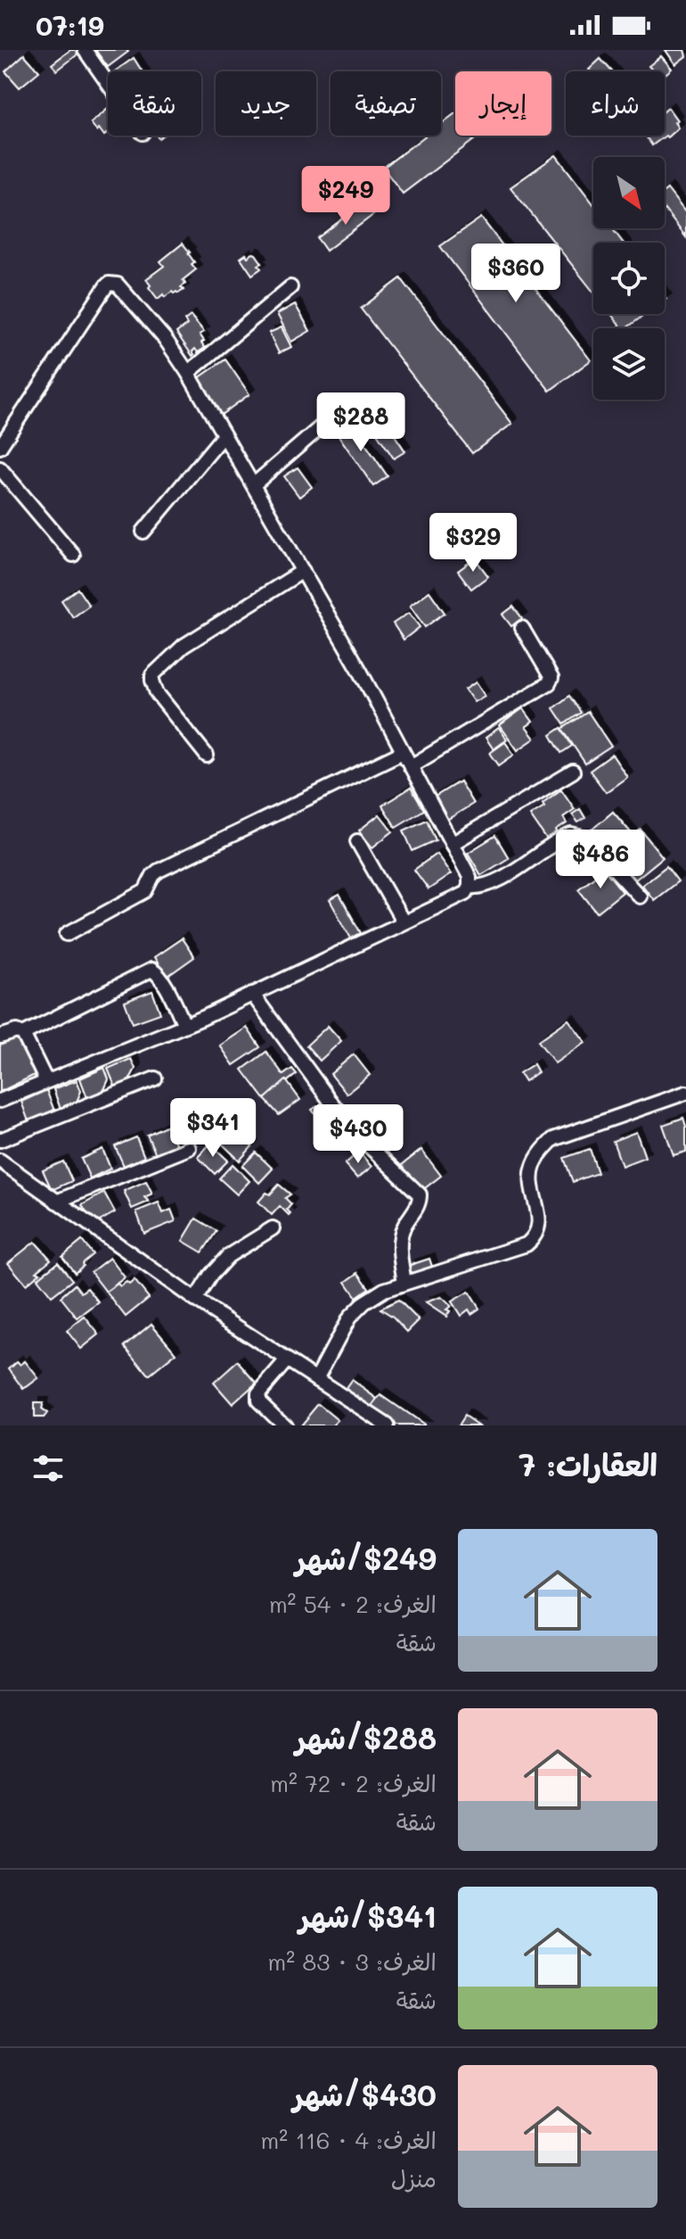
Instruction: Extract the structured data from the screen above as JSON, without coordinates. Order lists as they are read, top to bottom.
{
  "north": "bottom right",
  "page": {
    "status": "07:19",
    "chip": [
      "شراء",
      "إيجار",
      "تصفية",
      "جديد",
      "شقة"
    ],
    "price": [
      "$249",
      "$360",
      "$288",
      "$329",
      "$486",
      "$341",
      "$430"
    ],
    "heading": "العقارات: 7",
    "list": [
      {
        "name": "$249/شهر",
        "note": "الغرف: 2 · 54 m² · شقة"
      },
      {
        "name": "$288/شهر",
        "note": "الغرف: 2 · 72 m² · شقة"
      },
      {
        "name": "$341/شهر",
        "note": "الغرف: 3 · 83 m² · شقة"
      },
      {
        "name": "$430/شهر",
        "note": "الغرف: 4 · 116 m² · منزل"
      }
    ]
  }
}
